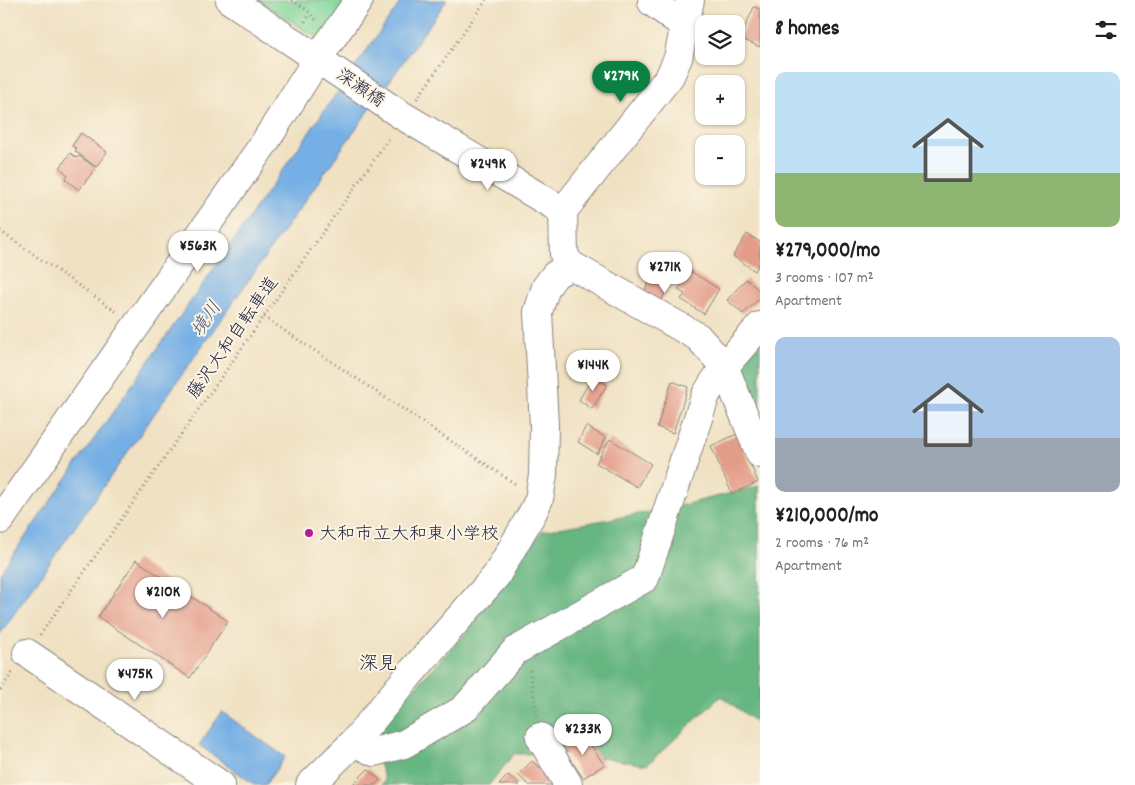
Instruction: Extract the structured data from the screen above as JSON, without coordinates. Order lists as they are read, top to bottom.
{
  "streets": {
    "street": ["深瀬橋"],
    "path": ["藤沢大和自転車道"]
  },
  "crossings": [
    ["深瀬橋", "藤沢大和自転車道"]
  ],
  "districts": ["深見"],
  "water": ["境川"],
  "places": ["大和市立大和東小学校"],
  "page": {
    "heading": "8 homes",
    "map_buttons": ["+", "−"],
    "list": [
      {
        "name": "¥279,000/mo",
        "note": "3 rooms · 107 m² · Apartment"
      },
      {
        "name": "¥210,000/mo",
        "note": "2 rooms · 76 m² · Apartment"
      }
    ],
    "price": [
      "¥279K",
      "¥249K",
      "¥563K",
      "¥271K",
      "¥144K",
      "¥210K",
      "¥475K",
      "¥233K"
    ]
  }
}
